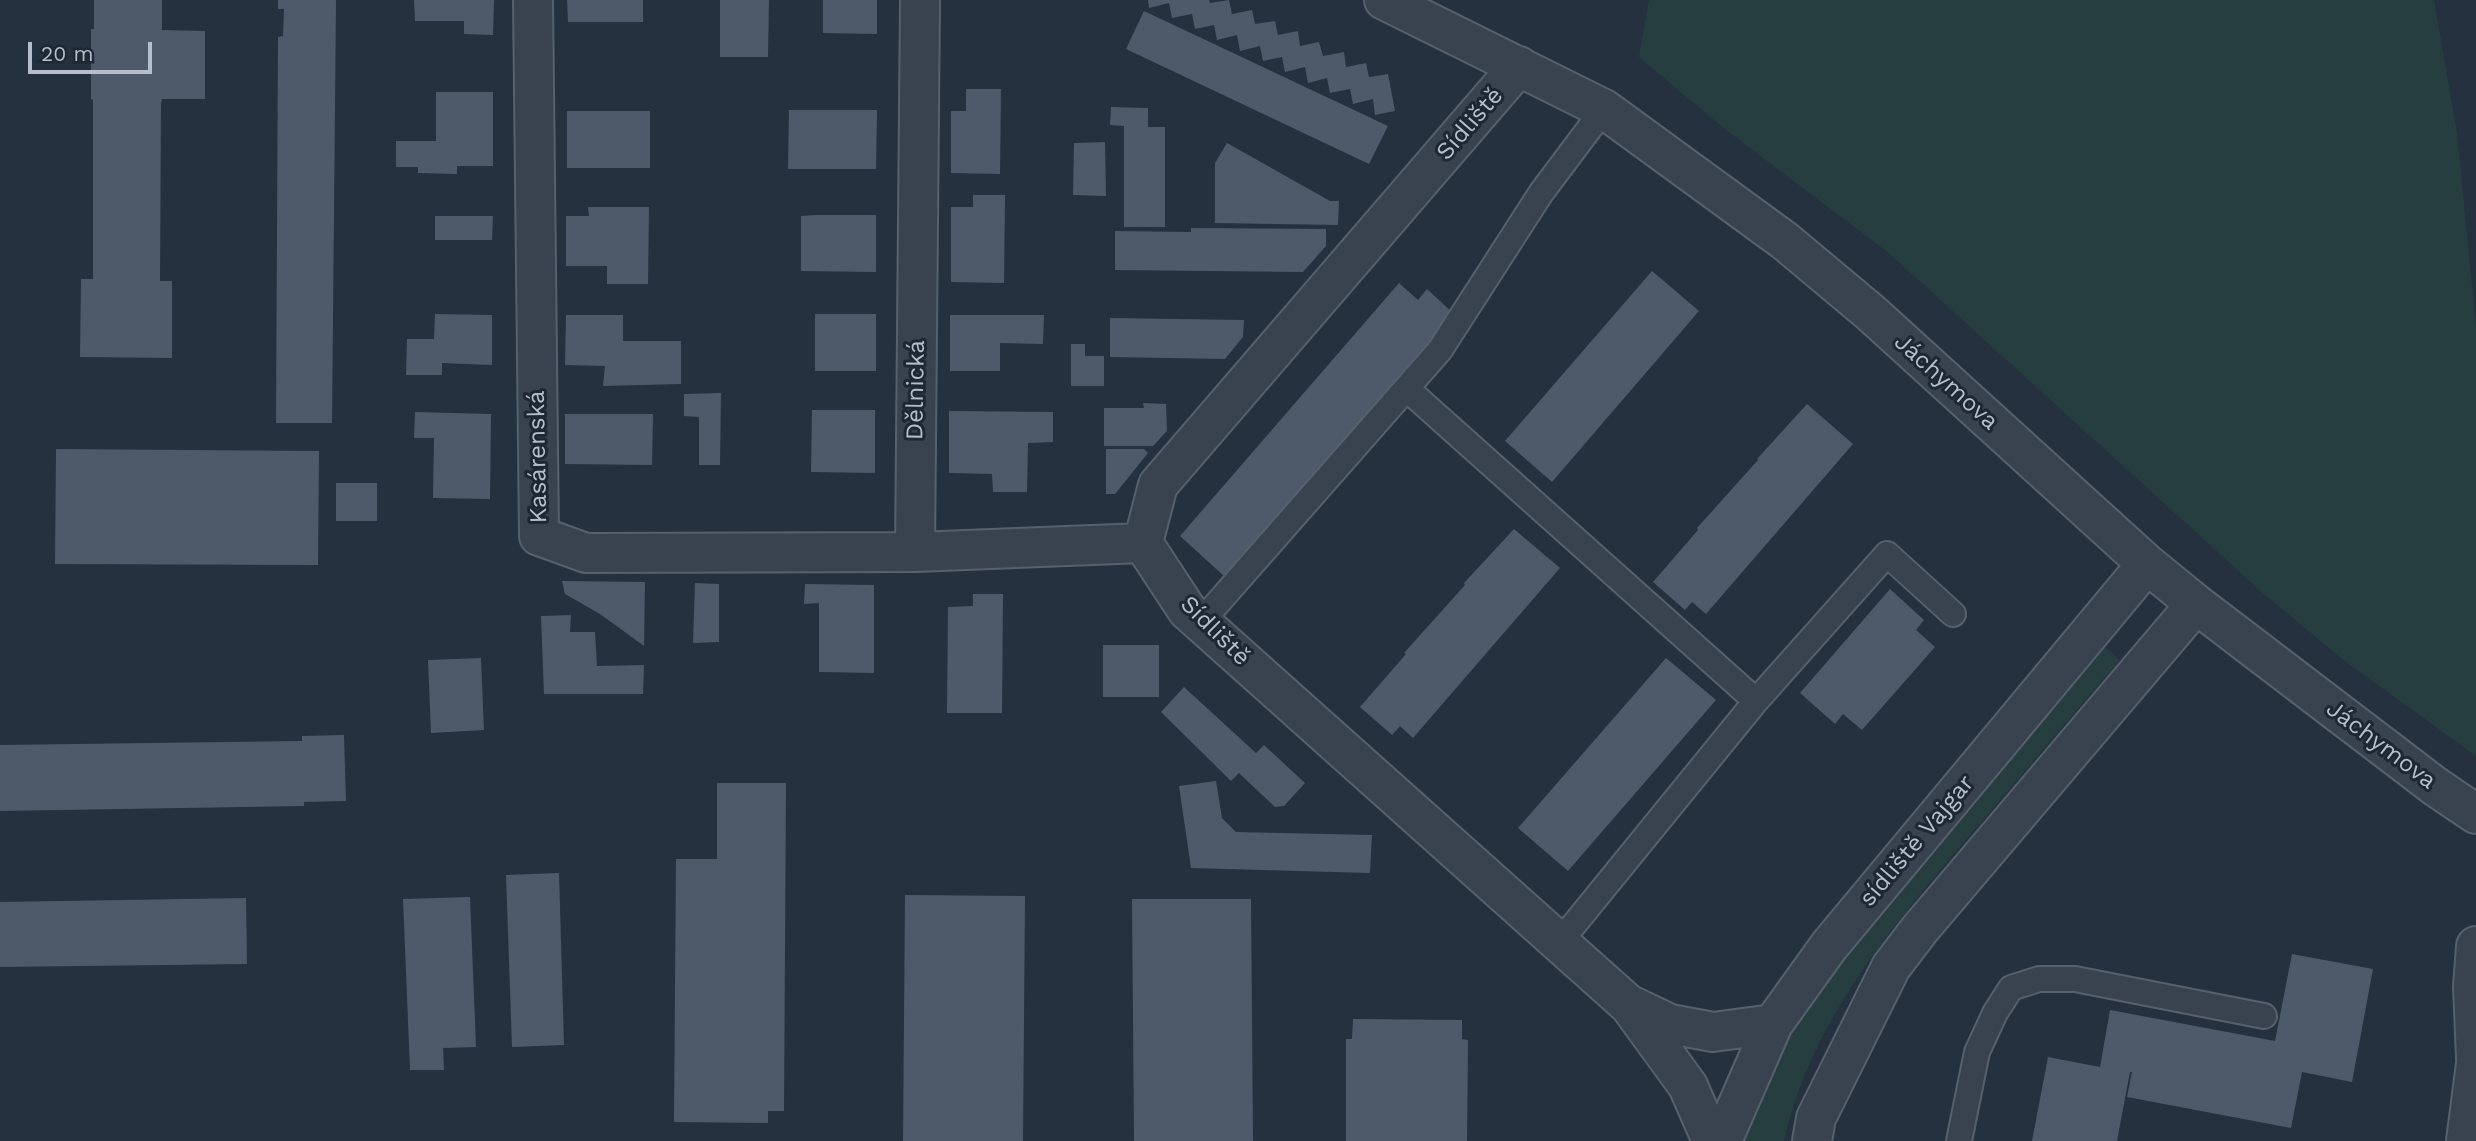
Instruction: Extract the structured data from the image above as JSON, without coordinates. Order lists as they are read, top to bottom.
{
  "streets": {
    "street": [
      "Sídliště",
      "Jáchymova",
      "Dělnická",
      "Kasárenská",
      "sídliště Vajgar"
    ]
  },
  "crossings": [
    ["Sídliště", "Jáchymova"],
    ["Jáchymova", "sídliště Vajgar"],
    ["Dělnická", "Kasárenská"]
  ],
  "scale_bar": "20 m"
}
